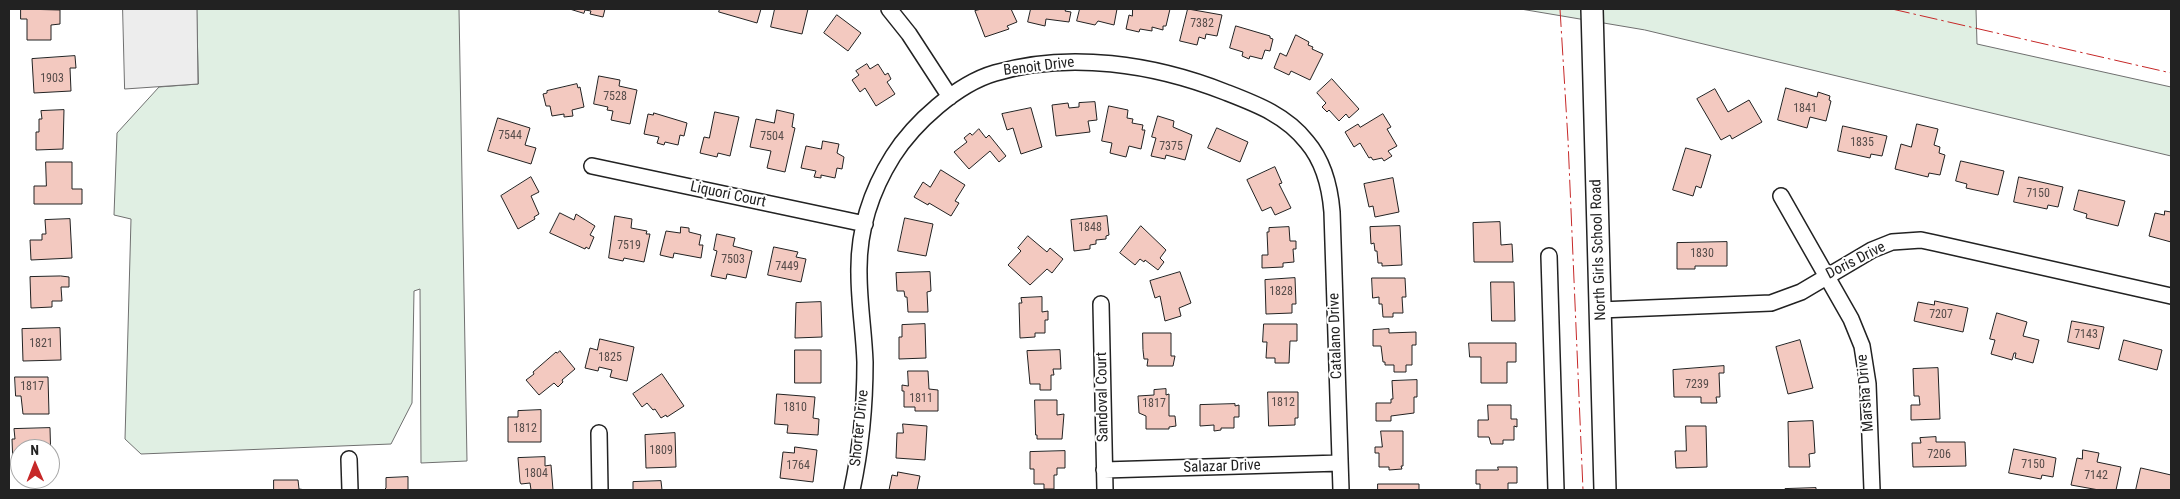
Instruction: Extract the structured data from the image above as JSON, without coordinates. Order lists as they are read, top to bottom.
{
  "streets": {
    "main road": ["North Girls School Road"],
    "street": [
      "Benoit Drive",
      "Liquori Court",
      "Doris Drive",
      "Catalano Drive",
      "Marsha Drive",
      "Sandoval Court",
      "Shorter Drive",
      "Salazar Drive"
    ]
  },
  "crossings": [
    ["Benoit Drive", "Liquori Court"],
    ["Benoit Drive", "Catalano Drive"],
    ["Benoit Drive", "Shorter Drive"],
    ["North Girls School Road", "Doris Drive"],
    ["Doris Drive", "Marsha Drive"],
    ["Catalano Drive", "Salazar Drive"],
    ["Sandoval Court", "Salazar Drive"]
  ],
  "house_numbers": [
    "7382",
    "1903",
    "7528",
    "1841",
    "7544",
    "7504",
    "1835",
    "7375",
    "7150",
    "1848",
    "7519",
    "1830",
    "7503",
    "7449",
    "1828",
    "7207",
    "7143",
    "1821",
    "1825",
    "7239",
    "1817",
    "1811",
    "1812",
    "1817",
    "1810",
    "1812",
    "1809",
    "7206",
    "7150",
    "1764",
    "1804",
    "7142"
  ],
  "north": "top"
}
